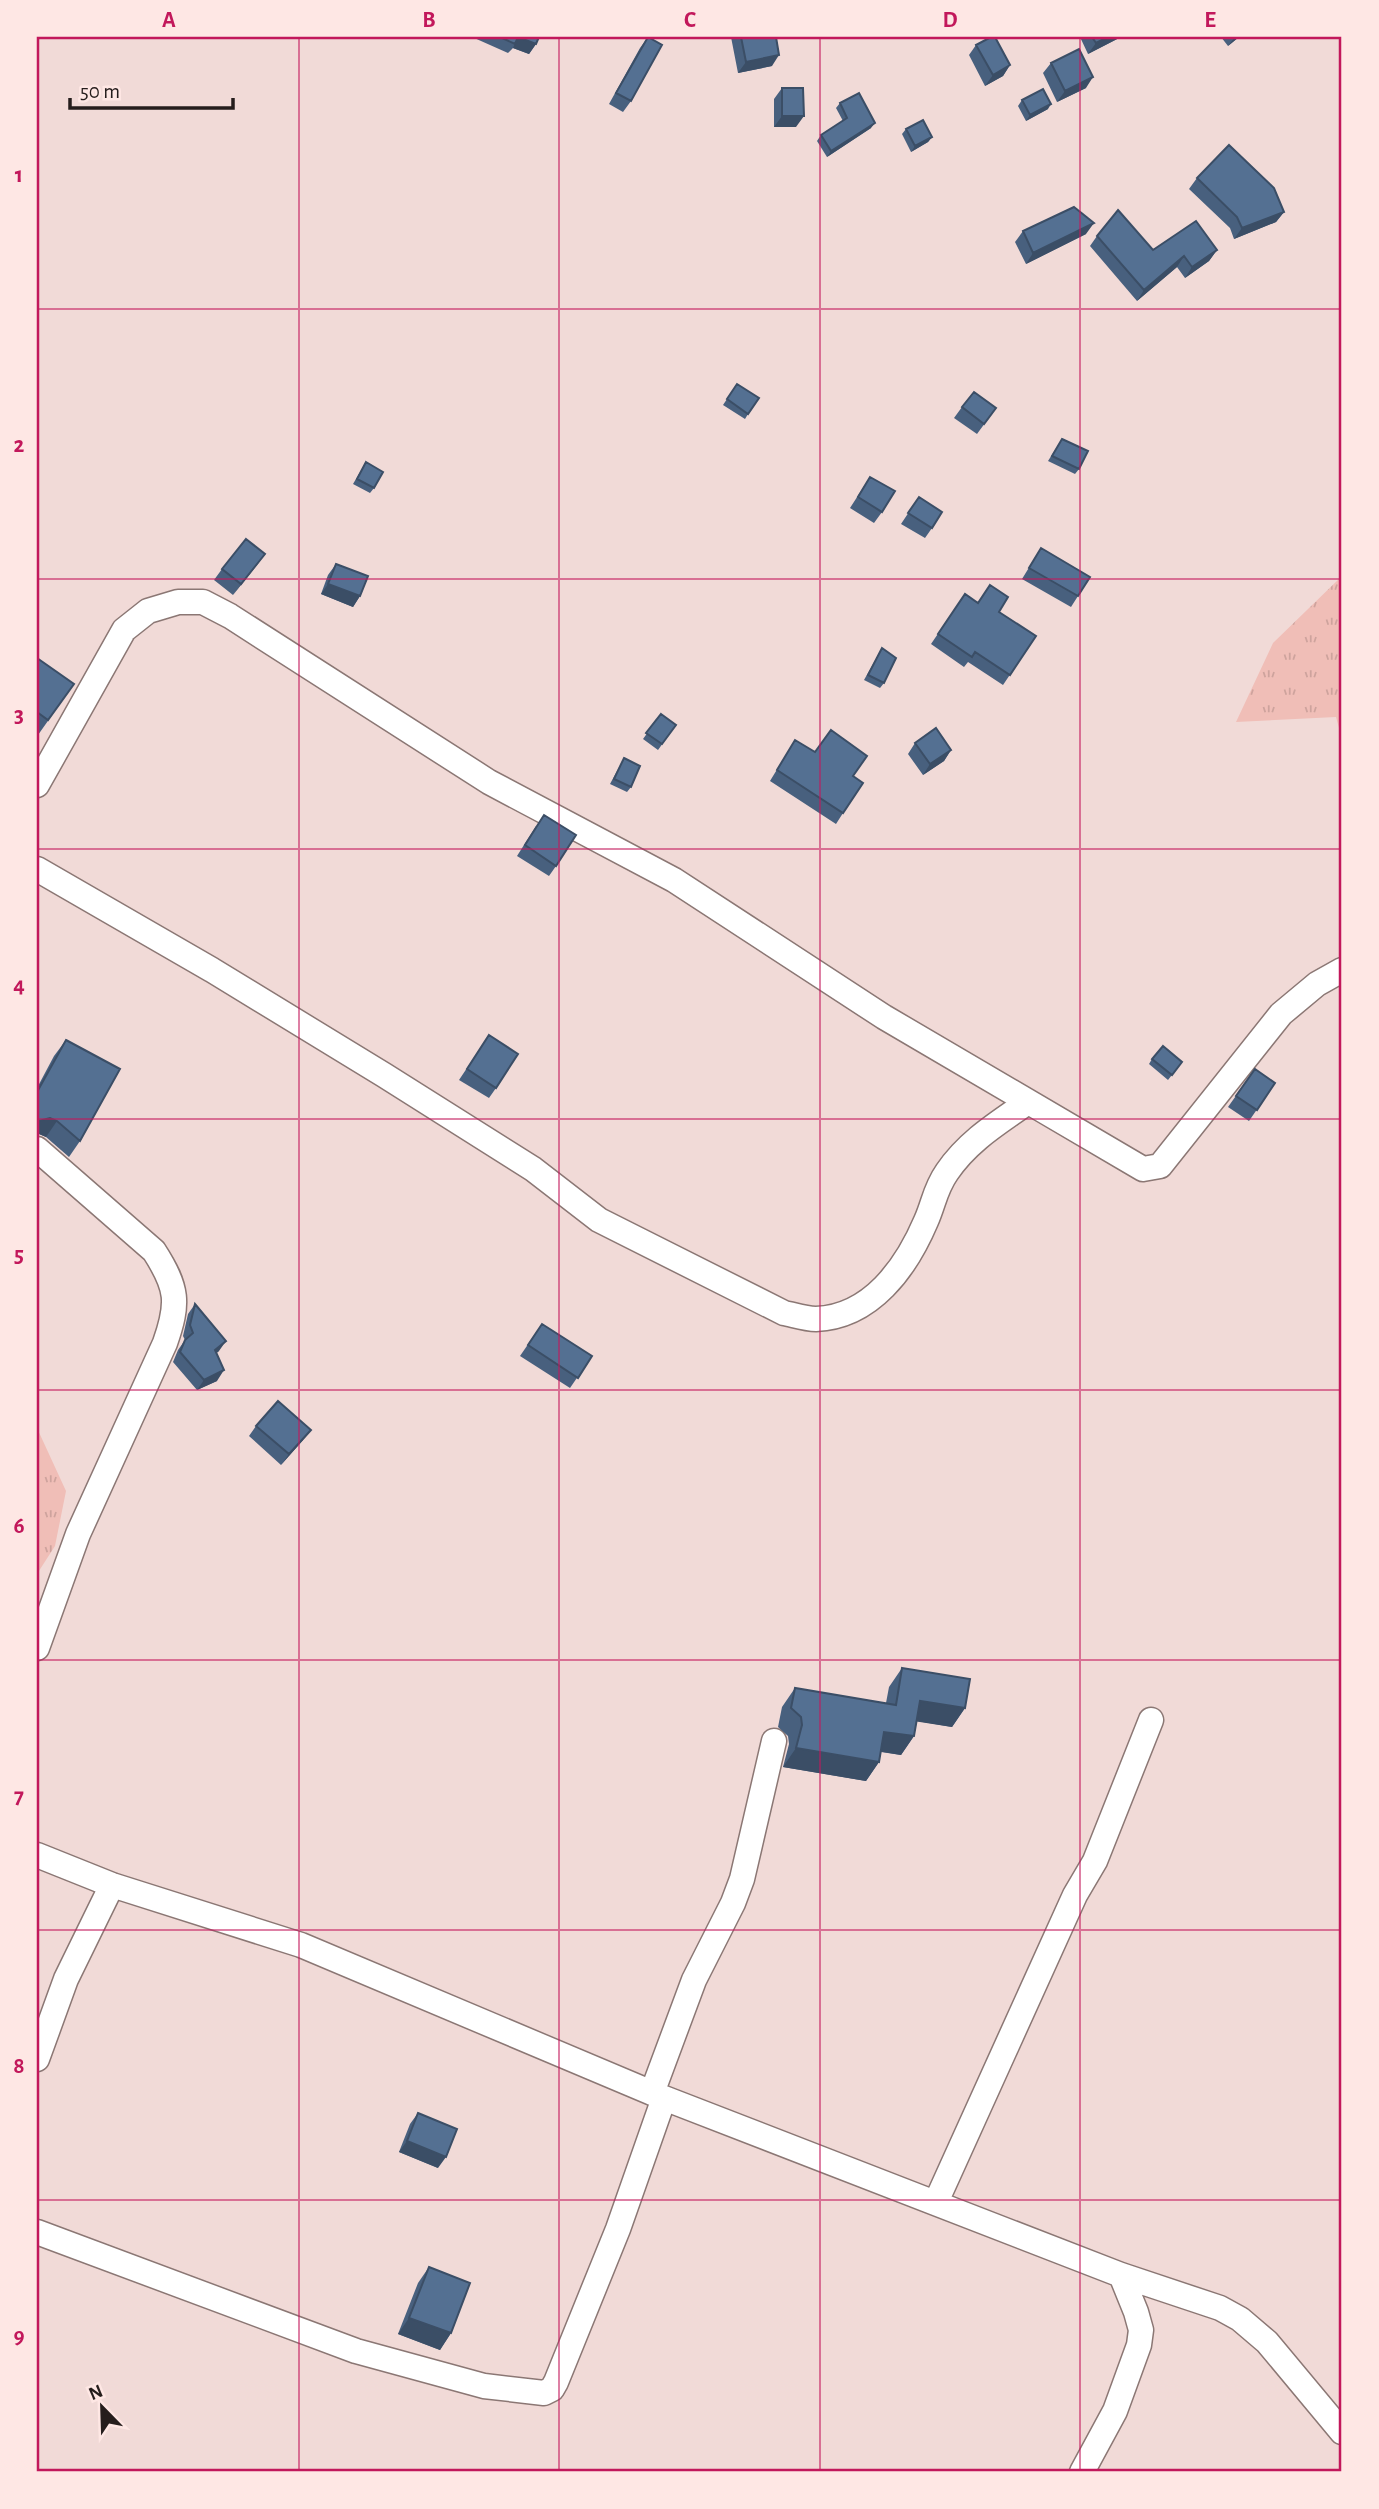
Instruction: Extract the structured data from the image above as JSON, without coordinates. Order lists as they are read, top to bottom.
{
  "scale_bar": "50 m",
  "north": "top left",
  "grid": {
    "columns": [
      "A",
      "B",
      "C",
      "D",
      "E"
    ],
    "rows": [
      "1",
      "2",
      "3",
      "4",
      "5",
      "6",
      "7",
      "8",
      "9"
    ]
  }
}
